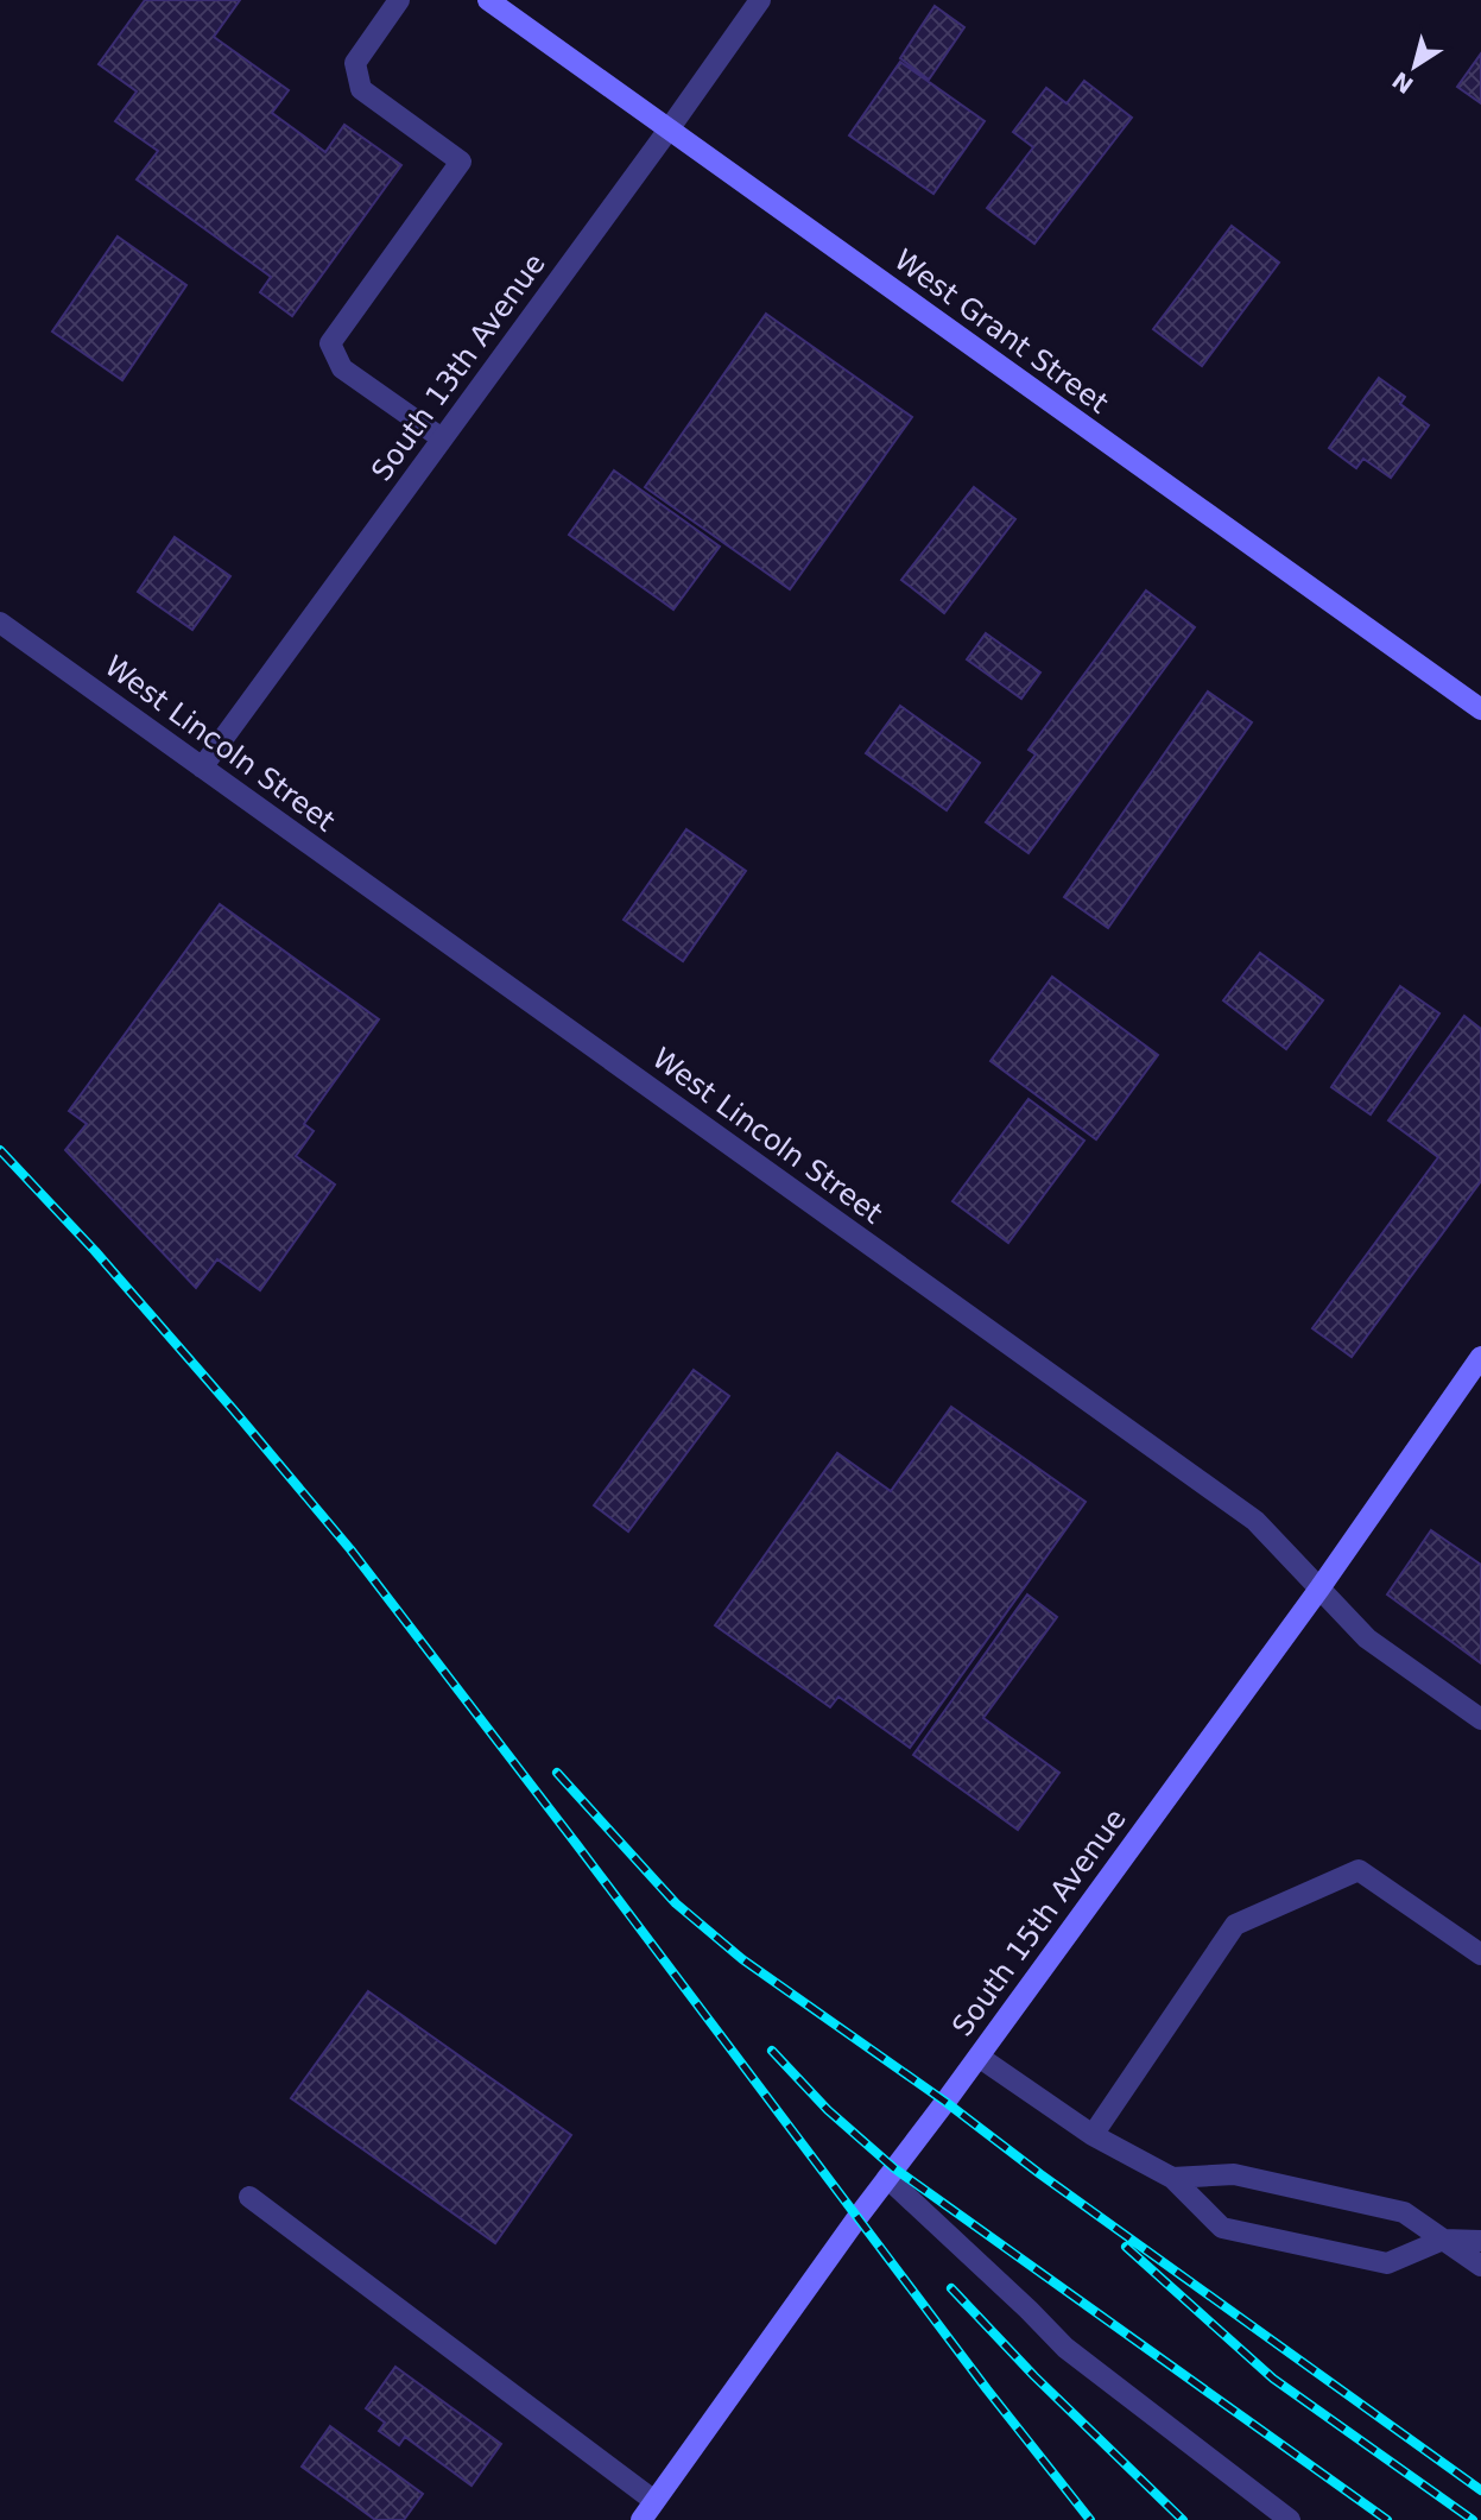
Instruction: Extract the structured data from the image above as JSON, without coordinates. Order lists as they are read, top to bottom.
{
  "streets": {
    "main road": ["West Grant Street", "South 15th Avenue"],
    "street": ["South 13th Avenue", "West Lincoln Street"]
  },
  "crossings": [
    ["West Grant Street", "South 13th Avenue"],
    ["South 13th Avenue", "West Lincoln Street"],
    ["West Lincoln Street", "South 15th Avenue"]
  ],
  "north": "bottom left"
}
